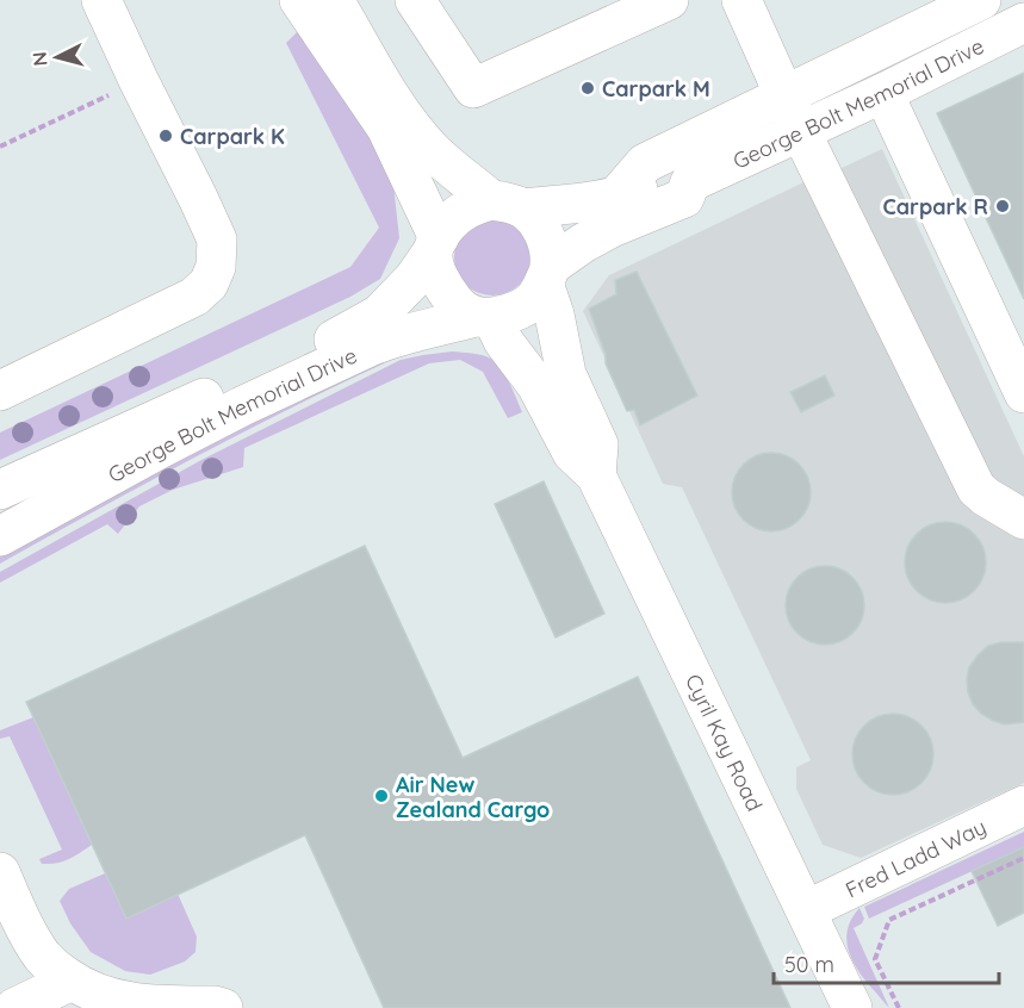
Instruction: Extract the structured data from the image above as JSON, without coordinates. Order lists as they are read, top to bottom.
{
  "streets": {
    "street": ["George Bolt Memorial Drive", "Cyril Kay Road", "Fred Ladd Way"]
  },
  "crossings": [
    ["George Bolt Memorial Drive", "Cyril Kay Road"],
    ["Cyril Kay Road", "Fred Ladd Way"]
  ],
  "places": [
    "Carpark M",
    "Carpark K",
    "Carpark R",
    "Air New Zealand Cargo"
  ],
  "scale_bar": "50 m",
  "north": "left"
}
